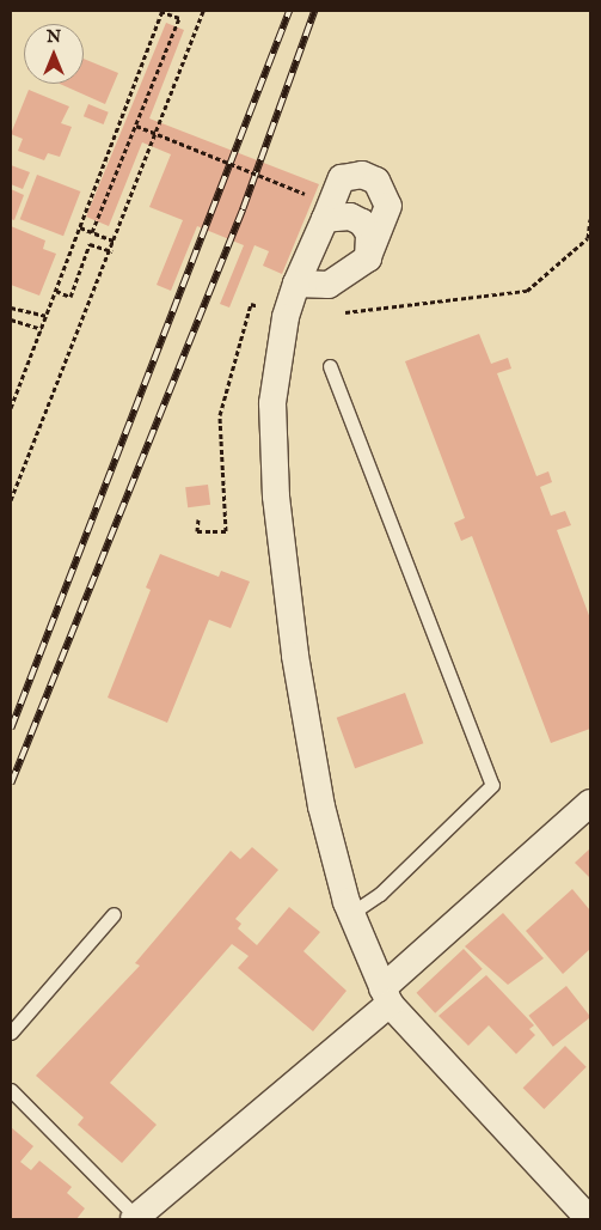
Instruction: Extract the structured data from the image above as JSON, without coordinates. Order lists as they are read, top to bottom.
{
  "north": "top"
}
